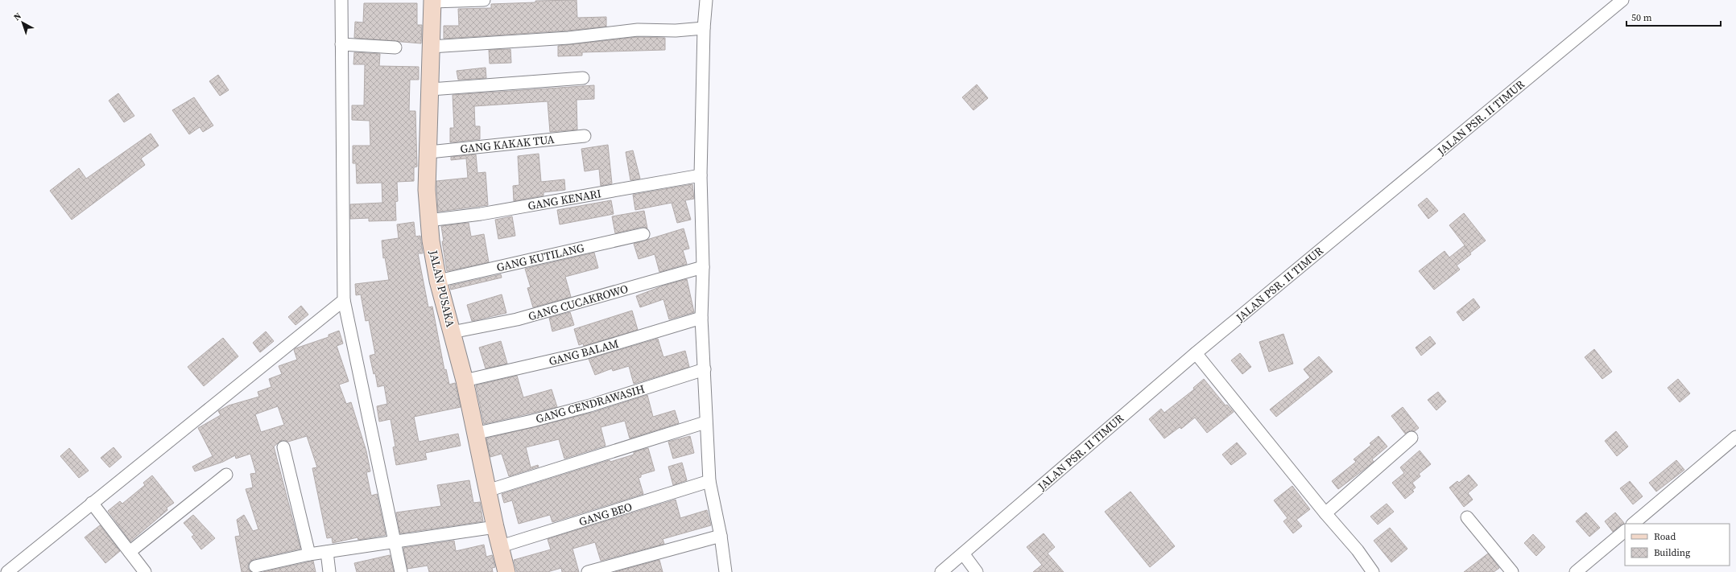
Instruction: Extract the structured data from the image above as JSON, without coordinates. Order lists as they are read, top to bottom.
{
  "streets": {
    "main road": ["JALAN PUSAKA"],
    "street": [
      "JALAN PSR. II TIMUR",
      "GANG KAKAK TUA",
      "GANG KENARI",
      "GANG KUTILANG",
      "GANG CUCAKROWO",
      "GANG BALAM",
      "GANG CENDRAWASIH",
      "GANG BEO"
    ]
  },
  "crossings": [
    ["GANG KAKAK TUA", "JALAN PUSAKA"],
    ["GANG KENARI", "JALAN PUSAKA"],
    ["GANG KUTILANG", "JALAN PUSAKA"],
    ["JALAN PUSAKA", "GANG CUCAKROWO"],
    ["JALAN PUSAKA", "GANG BALAM"],
    ["JALAN PUSAKA", "GANG CENDRAWASIH"],
    ["JALAN PUSAKA", "GANG BEO"]
  ],
  "legend": ["Road", "Building"],
  "scale_bar": "50 m",
  "north": "top left"
}
